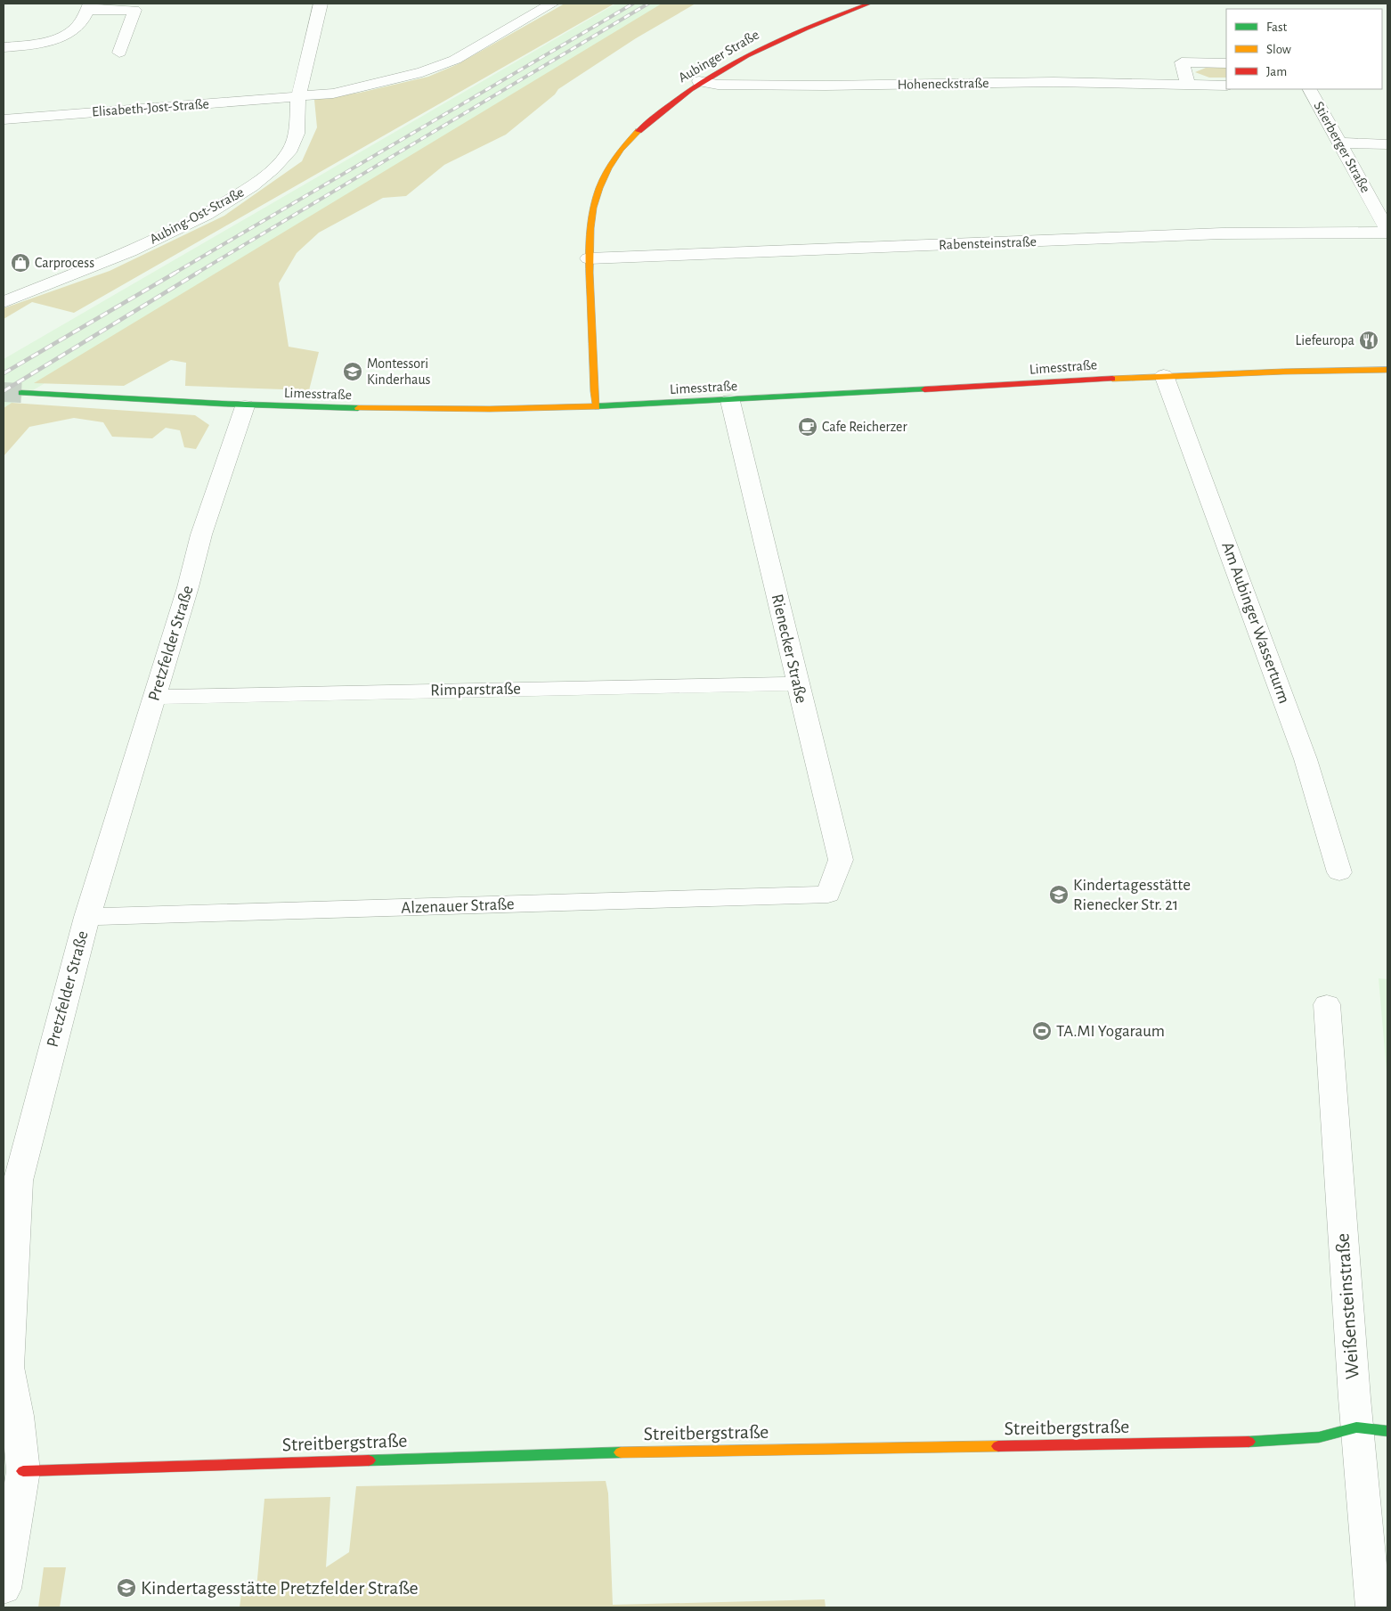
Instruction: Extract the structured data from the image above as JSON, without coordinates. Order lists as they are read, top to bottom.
{
  "streets": {
    "main road": ["Aubinger Straße", "Limesstraße", "Streitbergstraße"],
    "street": [
      "Hoheneckstraße",
      "Elisabeth-Jost-Straße",
      "Stierberger Straße",
      "Aubing-Ost-Straße",
      "Rabensteinstraße",
      "Am Aubinger Wasserturm",
      "Pretzfelder Straße",
      "Rienecker Straße",
      "Rimparstraße",
      "Alzenauer Straße",
      "Weißensteinstraße"
    ]
  },
  "crossings": [
    ["Aubinger Straße", "Hoheneckstraße"],
    ["Aubinger Straße", "Rabensteinstraße"],
    ["Aubinger Straße", "Limesstraße"],
    ["Elisabeth-Jost-Straße", "Aubing-Ost-Straße"],
    ["Stierberger Straße", "Rabensteinstraße"],
    ["Limesstraße", "Am Aubinger Wasserturm"],
    ["Limesstraße", "Pretzfelder Straße"],
    ["Limesstraße", "Rienecker Straße"],
    ["Pretzfelder Straße", "Rimparstraße"],
    ["Pretzfelder Straße", "Alzenauer Straße"],
    ["Pretzfelder Straße", "Streitbergstraße"],
    ["Rienecker Straße", "Rimparstraße"],
    ["Rienecker Straße", "Alzenauer Straße"],
    ["Weißensteinstraße", "Streitbergstraße"]
  ],
  "places": {
    "shop": ["Carprocess"],
    "restaurant": ["Liefeuropa"],
    "school or university": ["Montessori Kinderhaus", "Kindertagesstätte Rienecker Str. 21", "Kindertagesstätte Pretzfelder Straße"],
    "cafe": ["Cafe Reicherzer"],
    "sports": ["TA.MI Yogaraum"]
  },
  "legend": ["Fast", "Slow", "Jam"]
}
